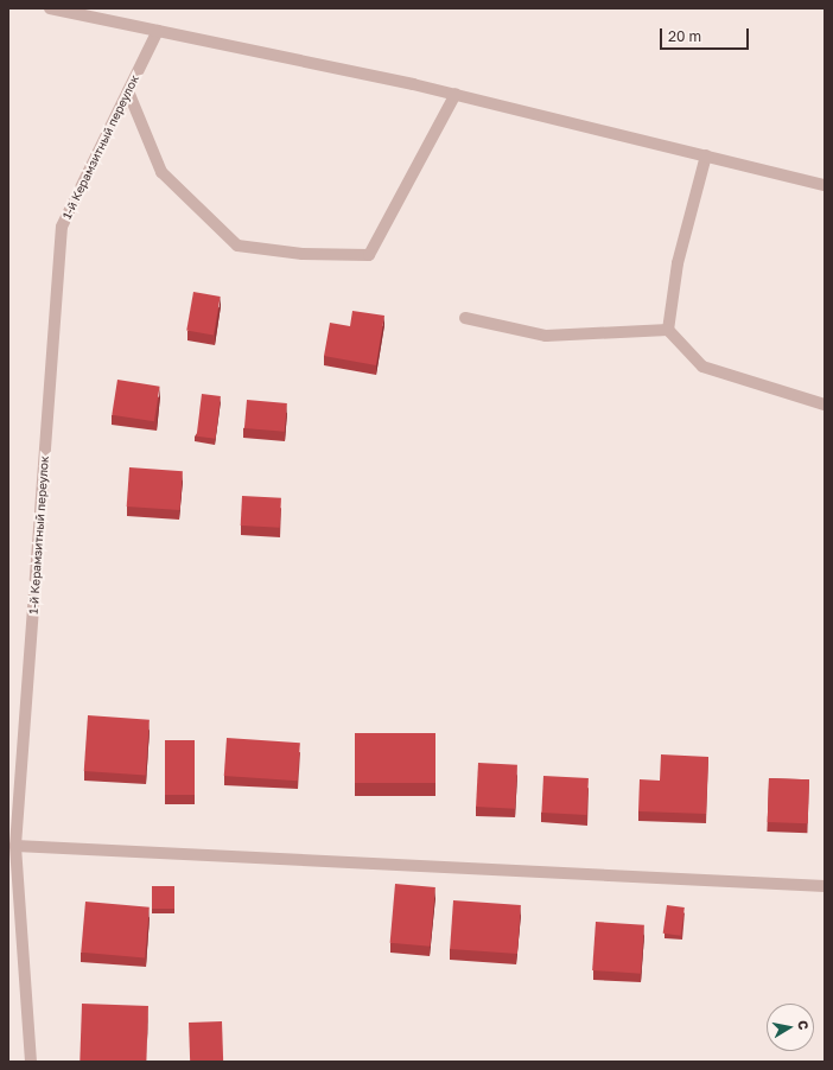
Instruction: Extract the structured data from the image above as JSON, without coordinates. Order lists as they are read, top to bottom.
{
  "streets": {
    "street": ["1-й Керамзитный переулок"]
  },
  "scale_bar": "20 m",
  "north": "right"
}
